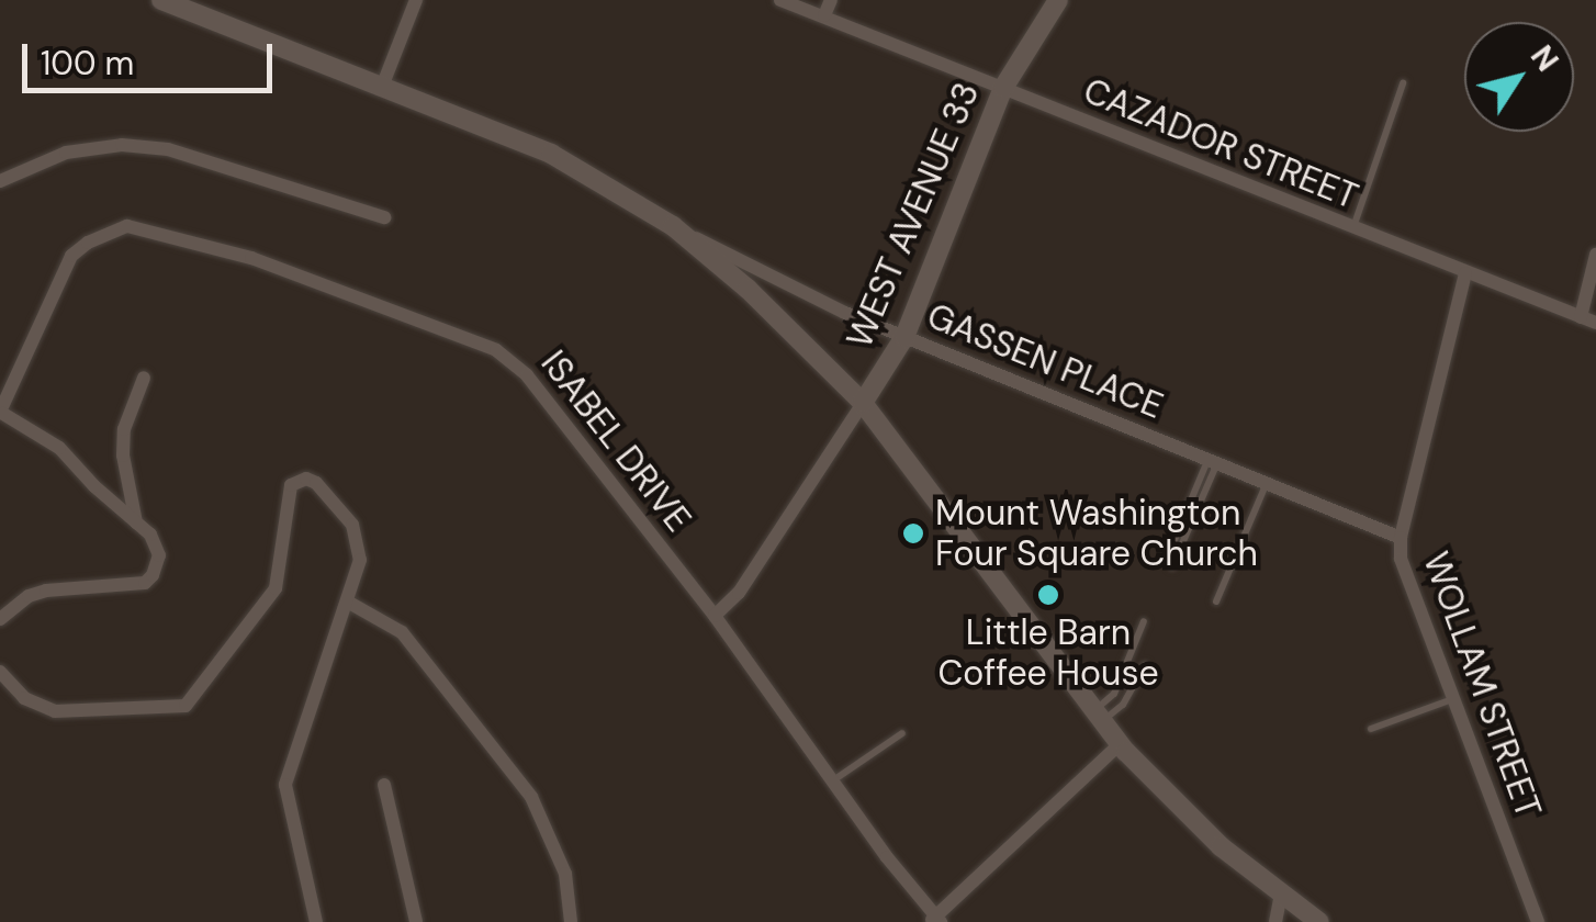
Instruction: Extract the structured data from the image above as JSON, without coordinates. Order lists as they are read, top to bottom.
{
  "streets": {
    "street": [
      "CAZADOR STREET",
      "WEST AVENUE 33",
      "GASSEN PLACE",
      "ISABEL DRIVE",
      "WOLLAM STREET"
    ]
  },
  "crossings": [
    ["CAZADOR STREET", "WEST AVENUE 33"],
    ["CAZADOR STREET", "WOLLAM STREET"],
    ["WEST AVENUE 33", "GASSEN PLACE"],
    ["WEST AVENUE 33", "ISABEL DRIVE"],
    ["GASSEN PLACE", "WOLLAM STREET"]
  ],
  "places": ["Mount Washington Four Square Church", "Little Barn Coffee House"],
  "scale_bar": "100 m",
  "north": "top right"
}
